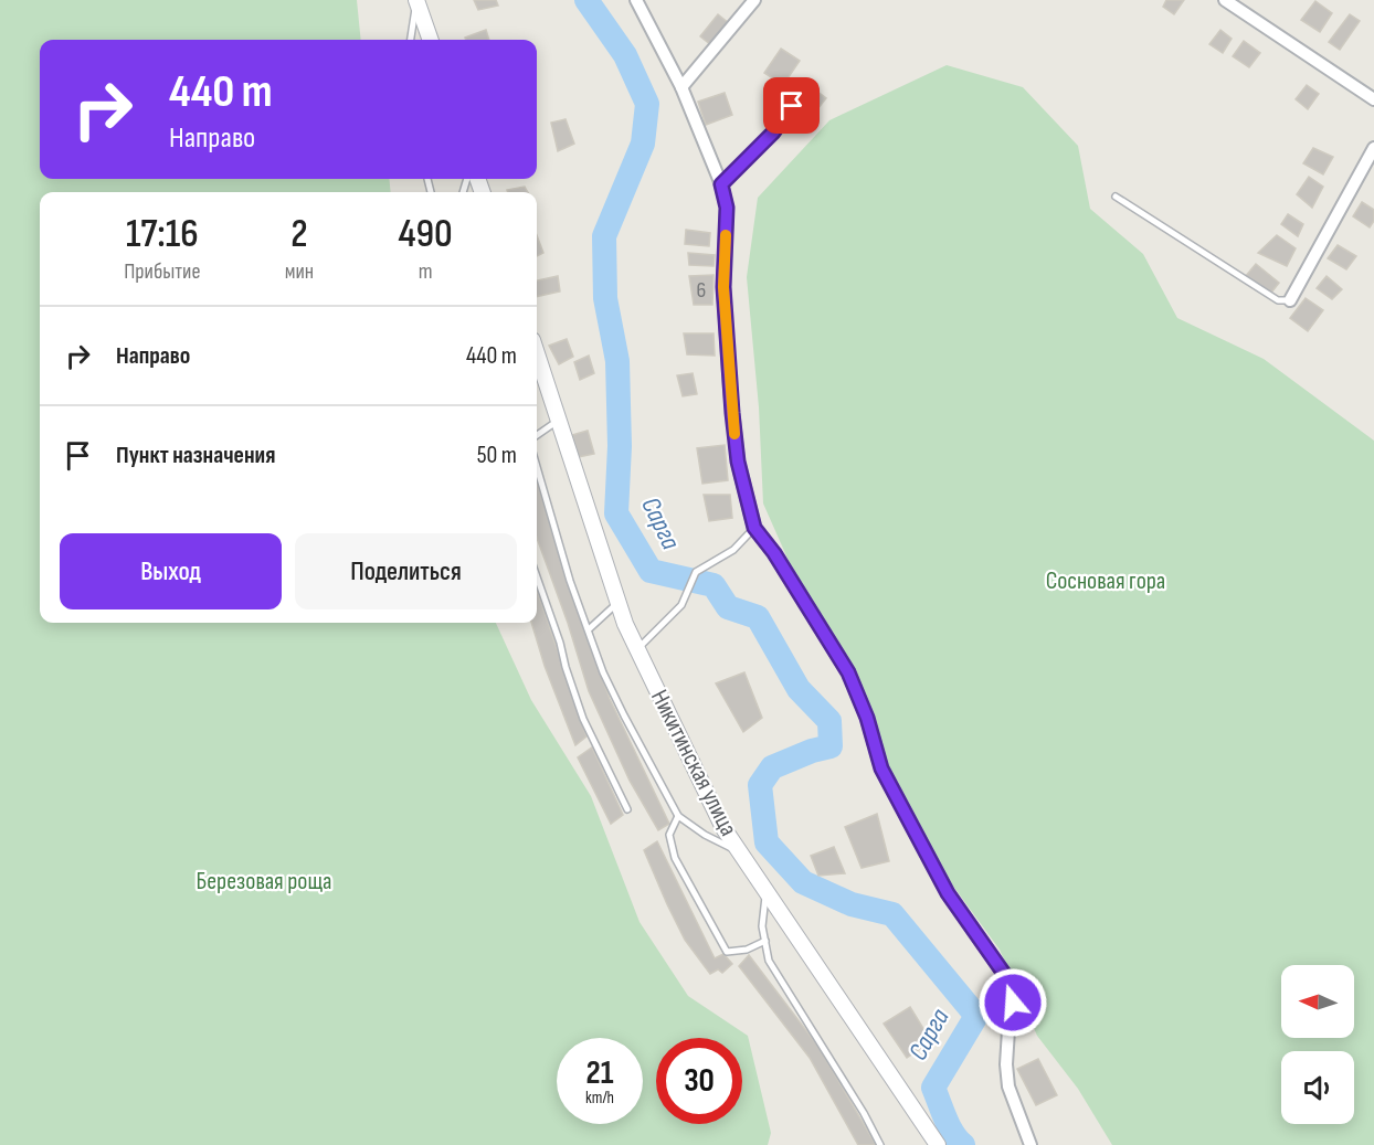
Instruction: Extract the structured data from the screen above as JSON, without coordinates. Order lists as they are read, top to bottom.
{
  "streets": {
    "street": ["Никитинская улица"]
  },
  "water": ["Сарга"],
  "parks": ["Сосновая гора", "Березовая роща"],
  "house_numbers": ["6"],
  "north": "left",
  "page": {
    "turn": ["440 m", "Направо"],
    "eta": [
      "17:16",
      "Прибытие",
      "2",
      "мин",
      "490",
      "m"
    ],
    "list": [
      {
        "name": "Направо",
        "value": "440 m"
      },
      {
        "name": "Пункт назначения",
        "value": "50 m"
      }
    ],
    "buttons": ["Выход", "Поделиться"],
    "speed": "21 km/h",
    "limit": "30"
  }
}
